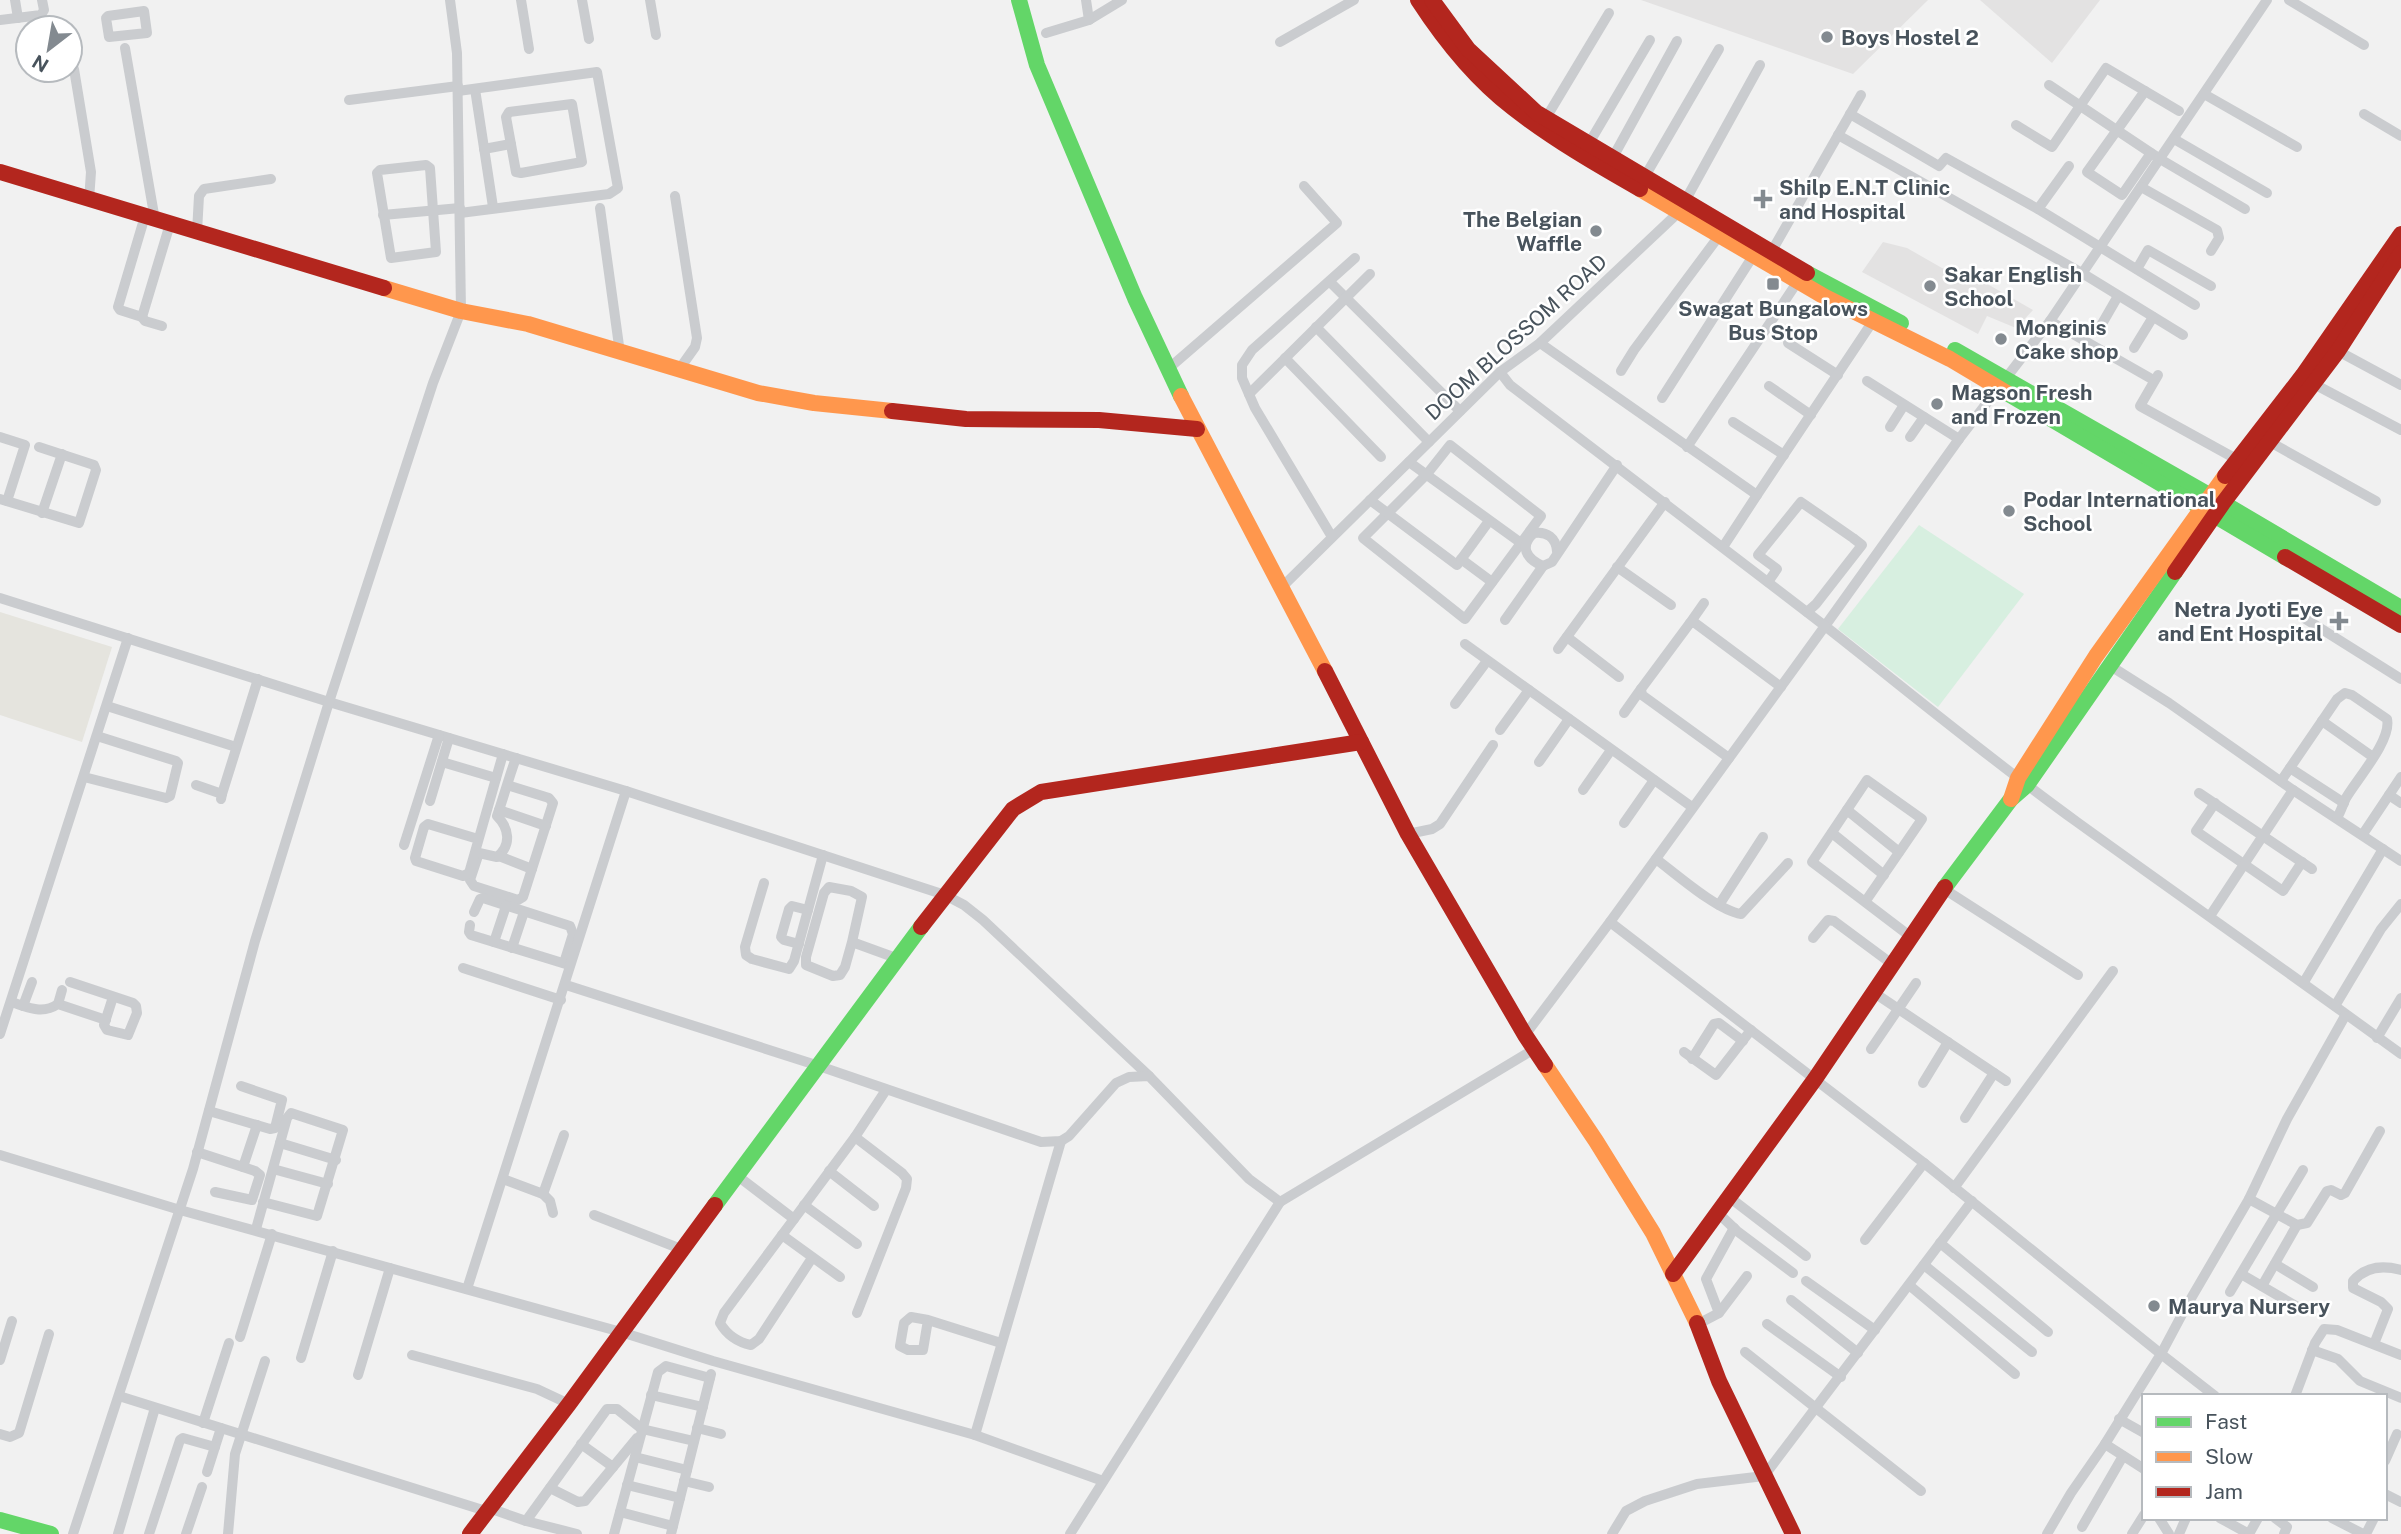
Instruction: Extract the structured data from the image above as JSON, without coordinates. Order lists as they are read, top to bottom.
{
  "streets": {
    "street": ["DOOM BLOSSOM ROAD"]
  },
  "places": {
    "other": [
      "Boys Hostel 2",
      "The Belgian Waffle",
      "Sakar English School",
      "Monginis Cake shop",
      "Magson Fresh and Frozen",
      "Podar International School",
      "Maurya Nursery"
    ],
    "health": ["Shilp E.N.T Clinic and Hospital", "Netra Jyoti Eye and Ent Hospital"],
    "transit": ["Swagat Bungalows Bus Stop"]
  },
  "legend": ["Fast", "Slow", "Jam"],
  "north": "bottom left"
}
